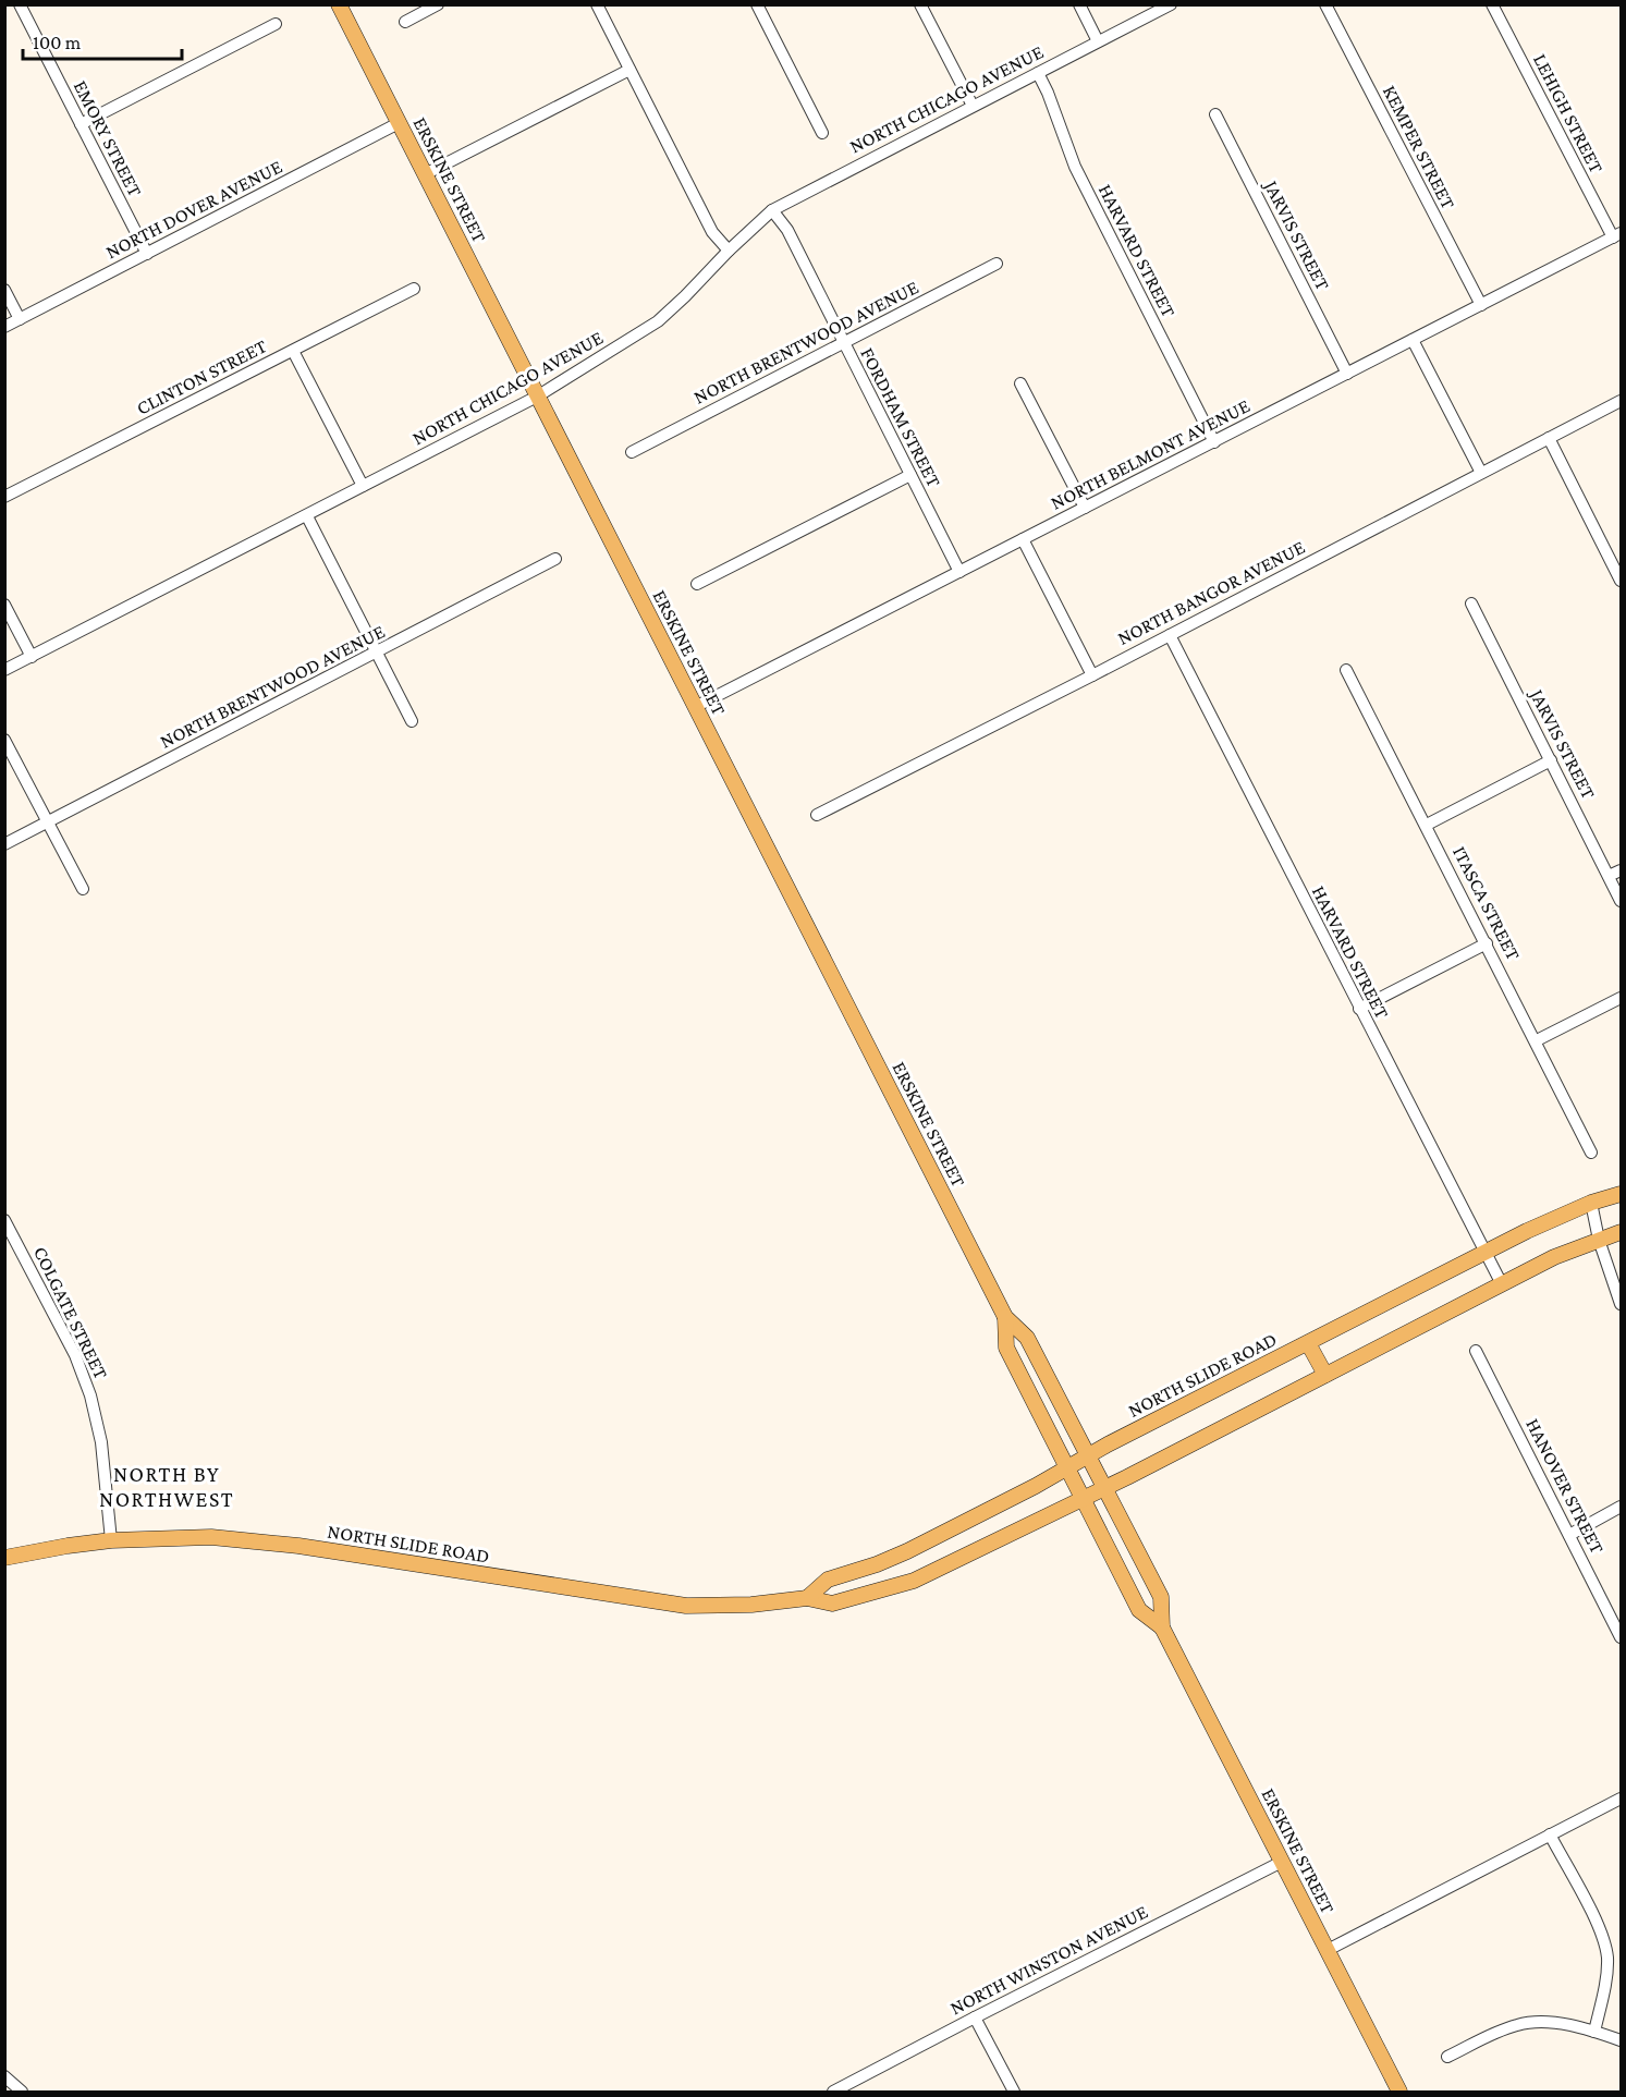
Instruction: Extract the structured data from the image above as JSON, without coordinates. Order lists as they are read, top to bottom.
{
  "streets": {
    "main road": ["ERSKINE STREET", "NORTH SLIDE ROAD"],
    "street": [
      "NORTH CHICAGO AVENUE",
      "LEHIGH STREET",
      "EMORY STREET",
      "KEMPER STREET",
      "NORTH DOVER AVENUE",
      "JARVIS STREET",
      "HARVARD STREET",
      "NORTH BRENTWOOD AVENUE",
      "CLINTON STREET",
      "FORDHAM STREET",
      "NORTH BELMONT AVENUE",
      "NORTH BANGOR AVENUE",
      "ITASCA STREET",
      "COLGATE STREET",
      "HANOVER STREET",
      "NORTH WINSTON AVENUE"
    ]
  },
  "crossings": [
    ["NORTH CHICAGO AVENUE", "ERSKINE STREET"],
    ["NORTH CHICAGO AVENUE", "HARVARD STREET"],
    ["NORTH CHICAGO AVENUE", "FORDHAM STREET"],
    ["LEHIGH STREET", "NORTH BELMONT AVENUE"],
    ["EMORY STREET", "NORTH DOVER AVENUE"],
    ["KEMPER STREET", "NORTH BELMONT AVENUE"],
    ["ERSKINE STREET", "NORTH DOVER AVENUE"],
    ["ERSKINE STREET", "NORTH BELMONT AVENUE"],
    ["ERSKINE STREET", "NORTH SLIDE ROAD"],
    ["ERSKINE STREET", "NORTH WINSTON AVENUE"],
    ["JARVIS STREET", "NORTH BELMONT AVENUE"],
    ["HARVARD STREET", "NORTH BELMONT AVENUE"],
    ["HARVARD STREET", "NORTH BANGOR AVENUE"],
    ["HARVARD STREET", "NORTH SLIDE ROAD"],
    ["NORTH BRENTWOOD AVENUE", "FORDHAM STREET"],
    ["FORDHAM STREET", "NORTH BELMONT AVENUE"],
    ["COLGATE STREET", "NORTH SLIDE ROAD"]
  ],
  "districts": ["NORTH BY NORTHWEST"],
  "scale_bar": "100 m"
}
